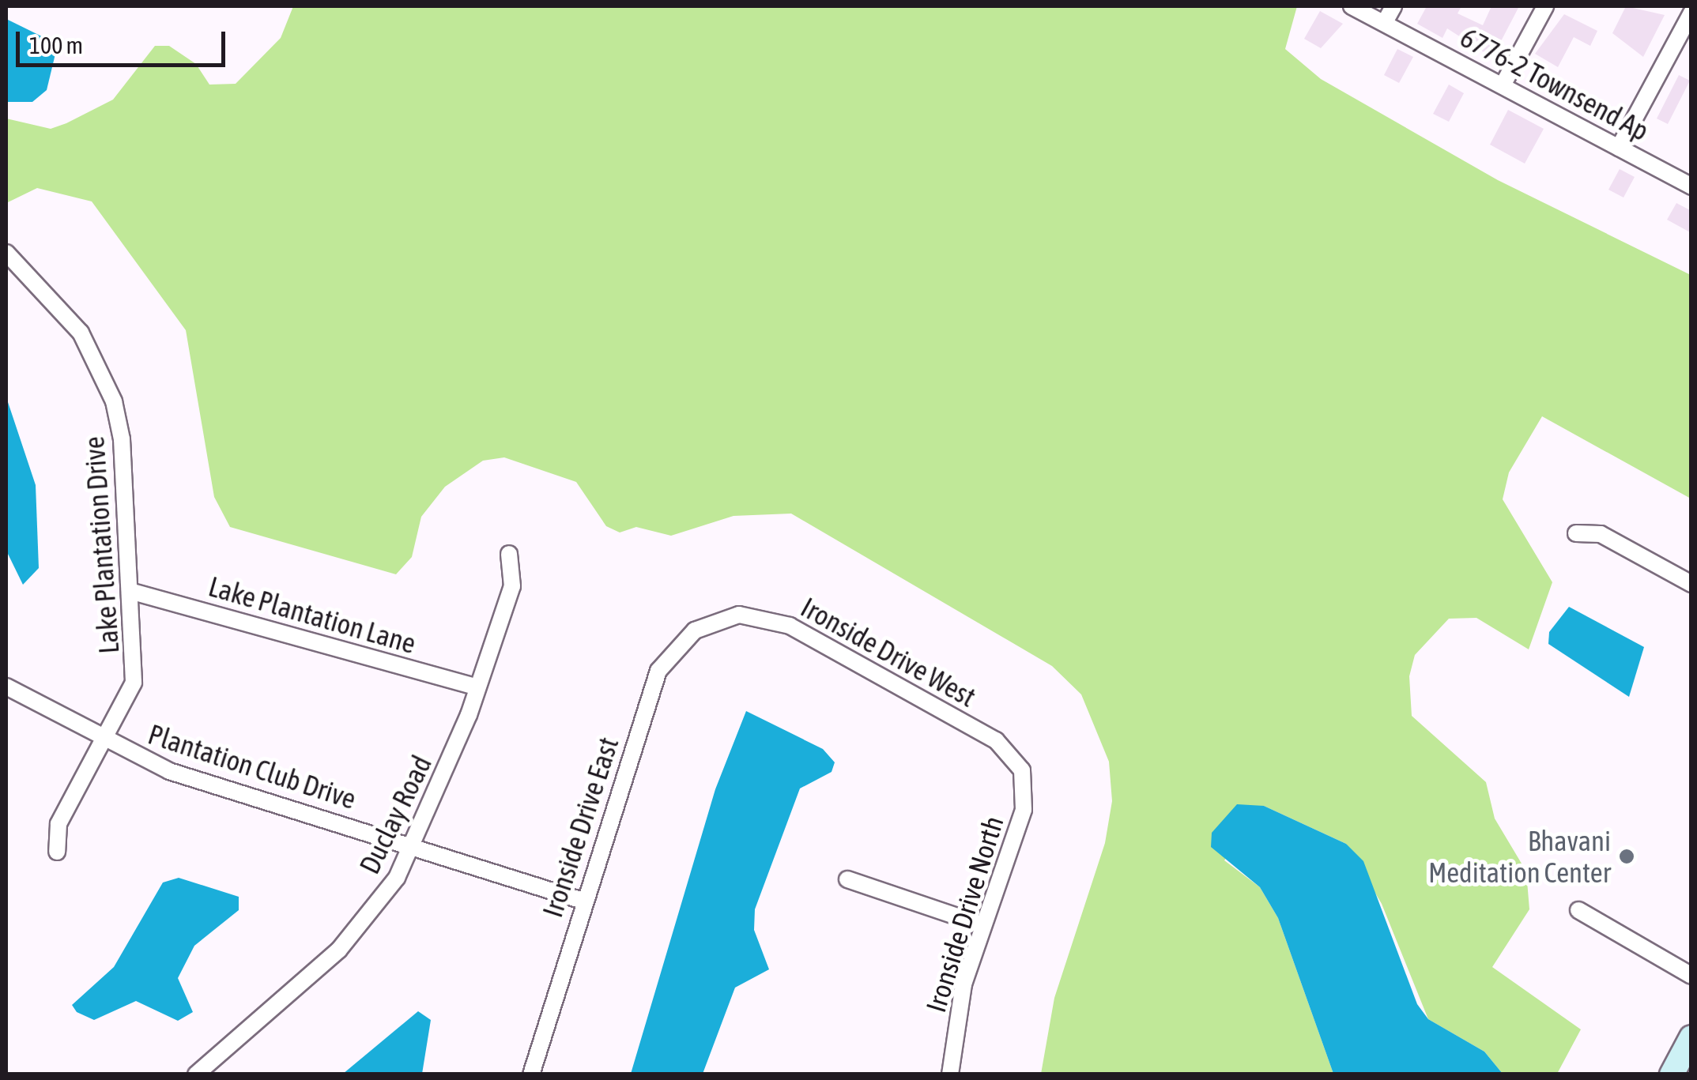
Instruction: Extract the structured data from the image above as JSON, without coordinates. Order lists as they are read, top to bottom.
{
  "streets": {
    "street": [
      "6776-2 Townsend Ap",
      "Lake Plantation Drive",
      "Lake Plantation Lane",
      "Ironside Drive West",
      "Plantation Club Drive",
      "Duclay Road",
      "Ironside Drive East",
      "Ironside Drive North"
    ]
  },
  "crossings": [
    ["Lake Plantation Drive", "Lake Plantation Lane"],
    ["Lake Plantation Drive", "Plantation Club Drive"],
    ["Lake Plantation Lane", "Duclay Road"],
    ["Ironside Drive West", "Ironside Drive East"],
    ["Ironside Drive West", "Ironside Drive North"],
    ["Plantation Club Drive", "Duclay Road"],
    ["Plantation Club Drive", "Ironside Drive East"]
  ],
  "places": ["Bhavani Meditation Center"],
  "scale_bar": "100 m"
}
